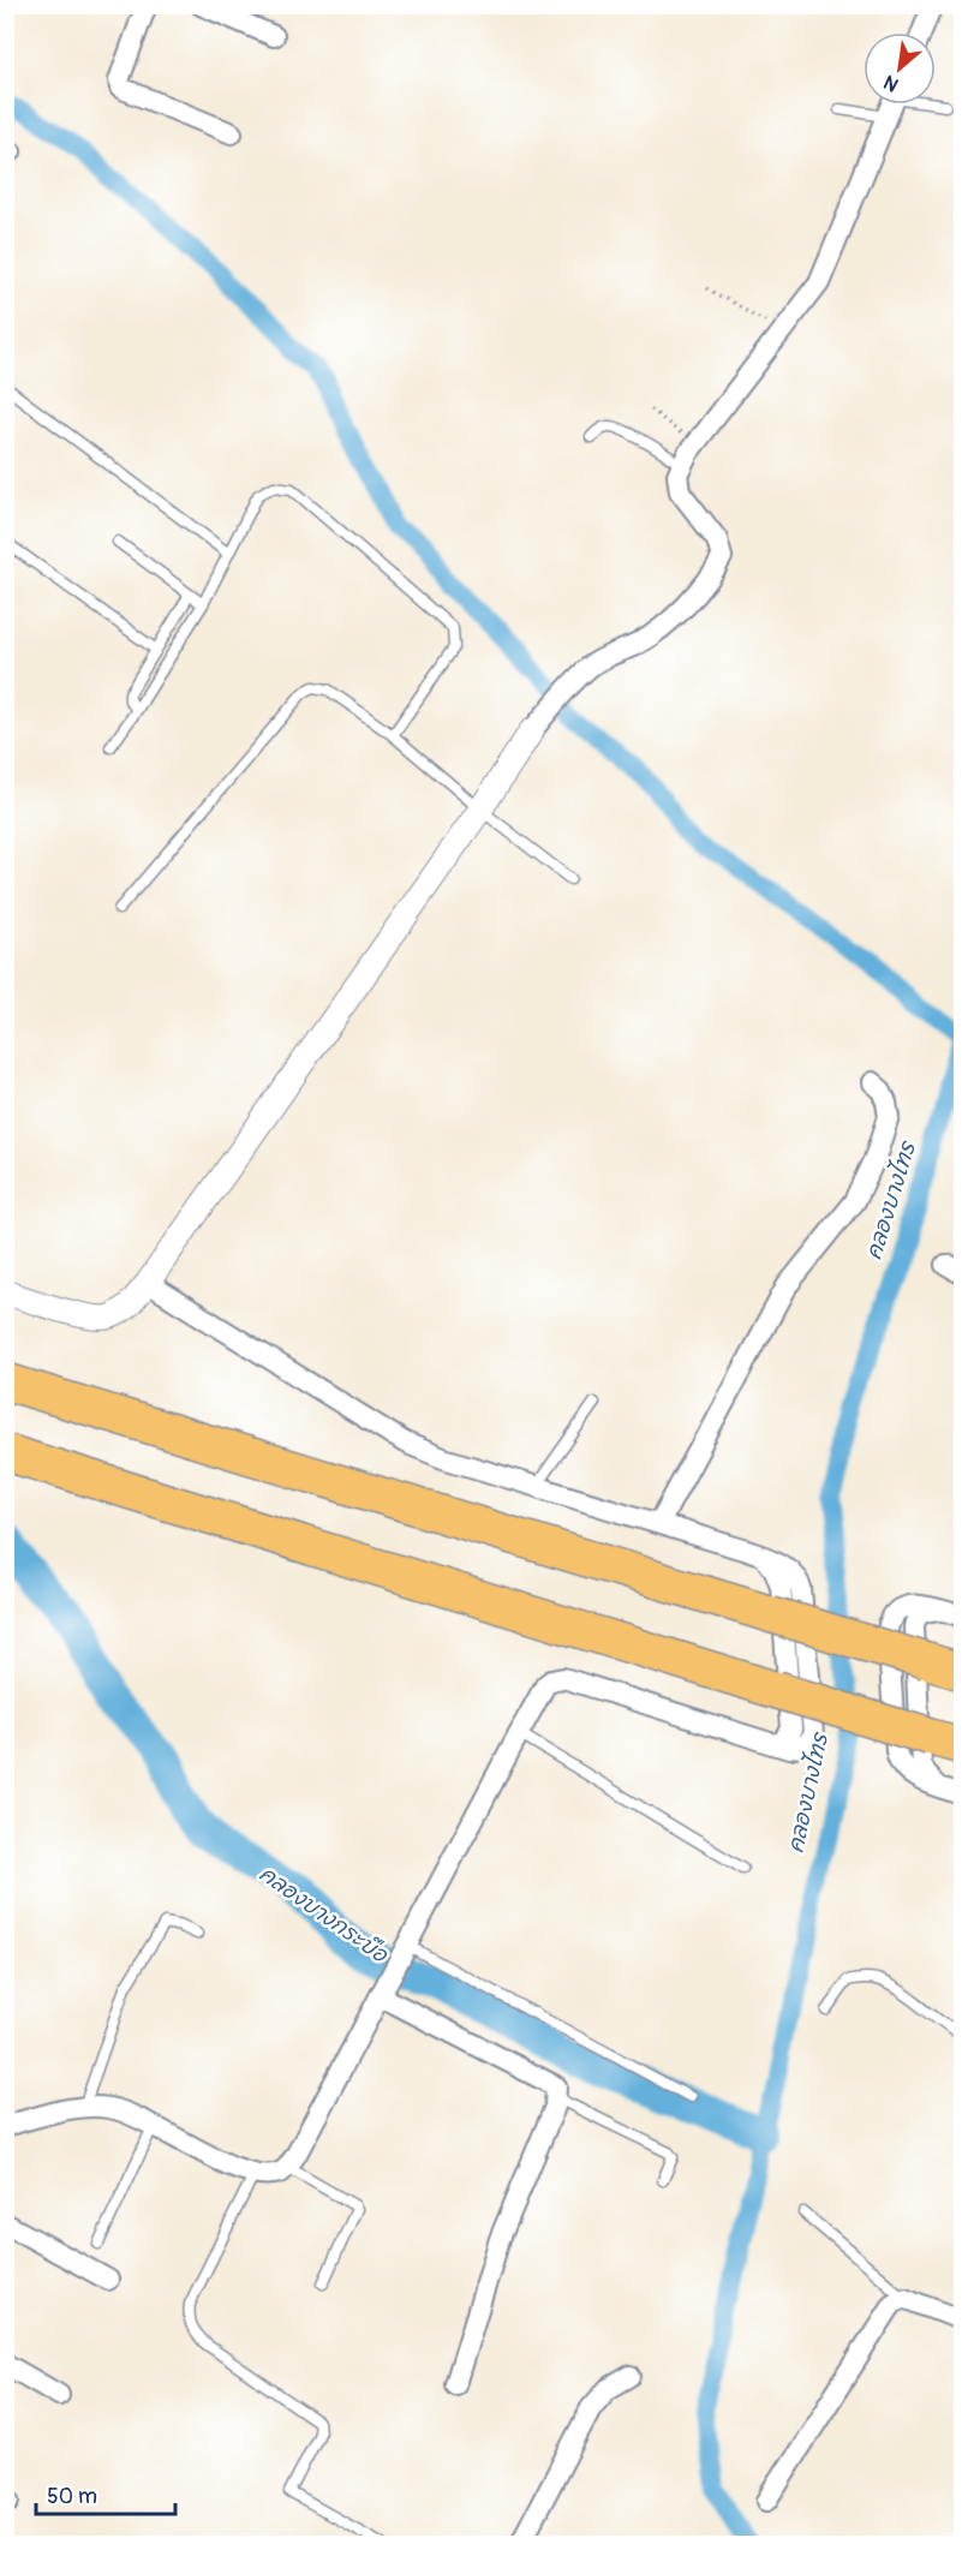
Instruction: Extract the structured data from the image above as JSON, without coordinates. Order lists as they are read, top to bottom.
{
  "water": ["คลองบางไทร", "คลองบางกระบือ"],
  "scale_bar": "50 m",
  "north": "bottom left"
}
